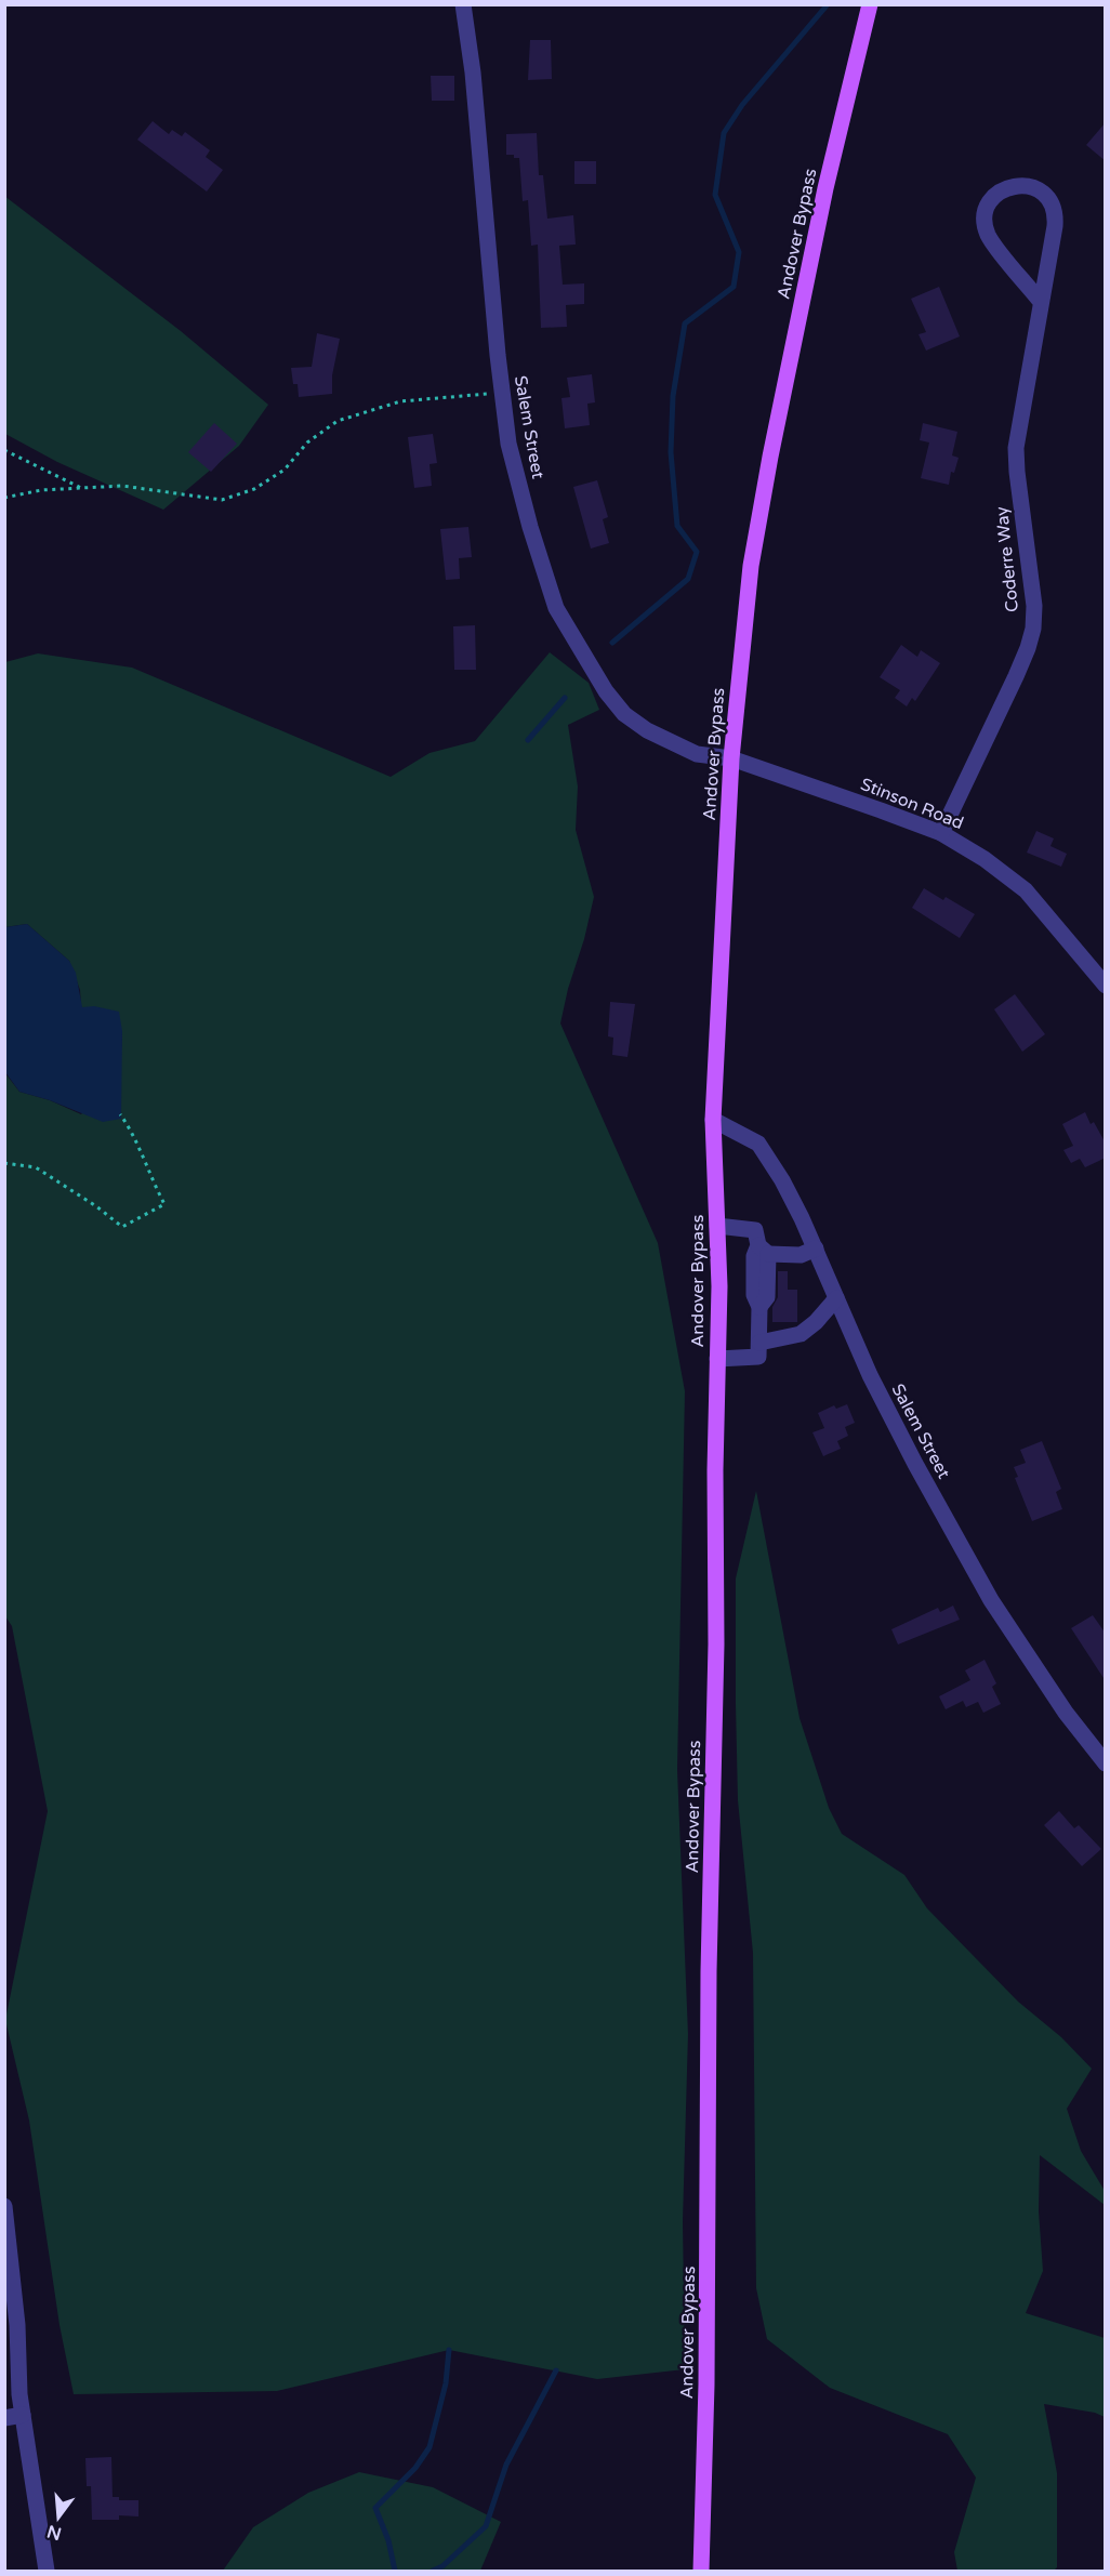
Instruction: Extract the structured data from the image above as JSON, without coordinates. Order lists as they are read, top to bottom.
{
  "streets": {
    "main road": ["Andover Bypass"],
    "street": ["Salem Street", "Coderre Way", "Stinson Road"]
  },
  "crossings": [
    ["Andover Bypass", "Salem Street"],
    ["Andover Bypass", "Stinson Road"],
    ["Salem Street", "Stinson Road"],
    ["Coderre Way", "Stinson Road"]
  ],
  "north": "bottom"
}
